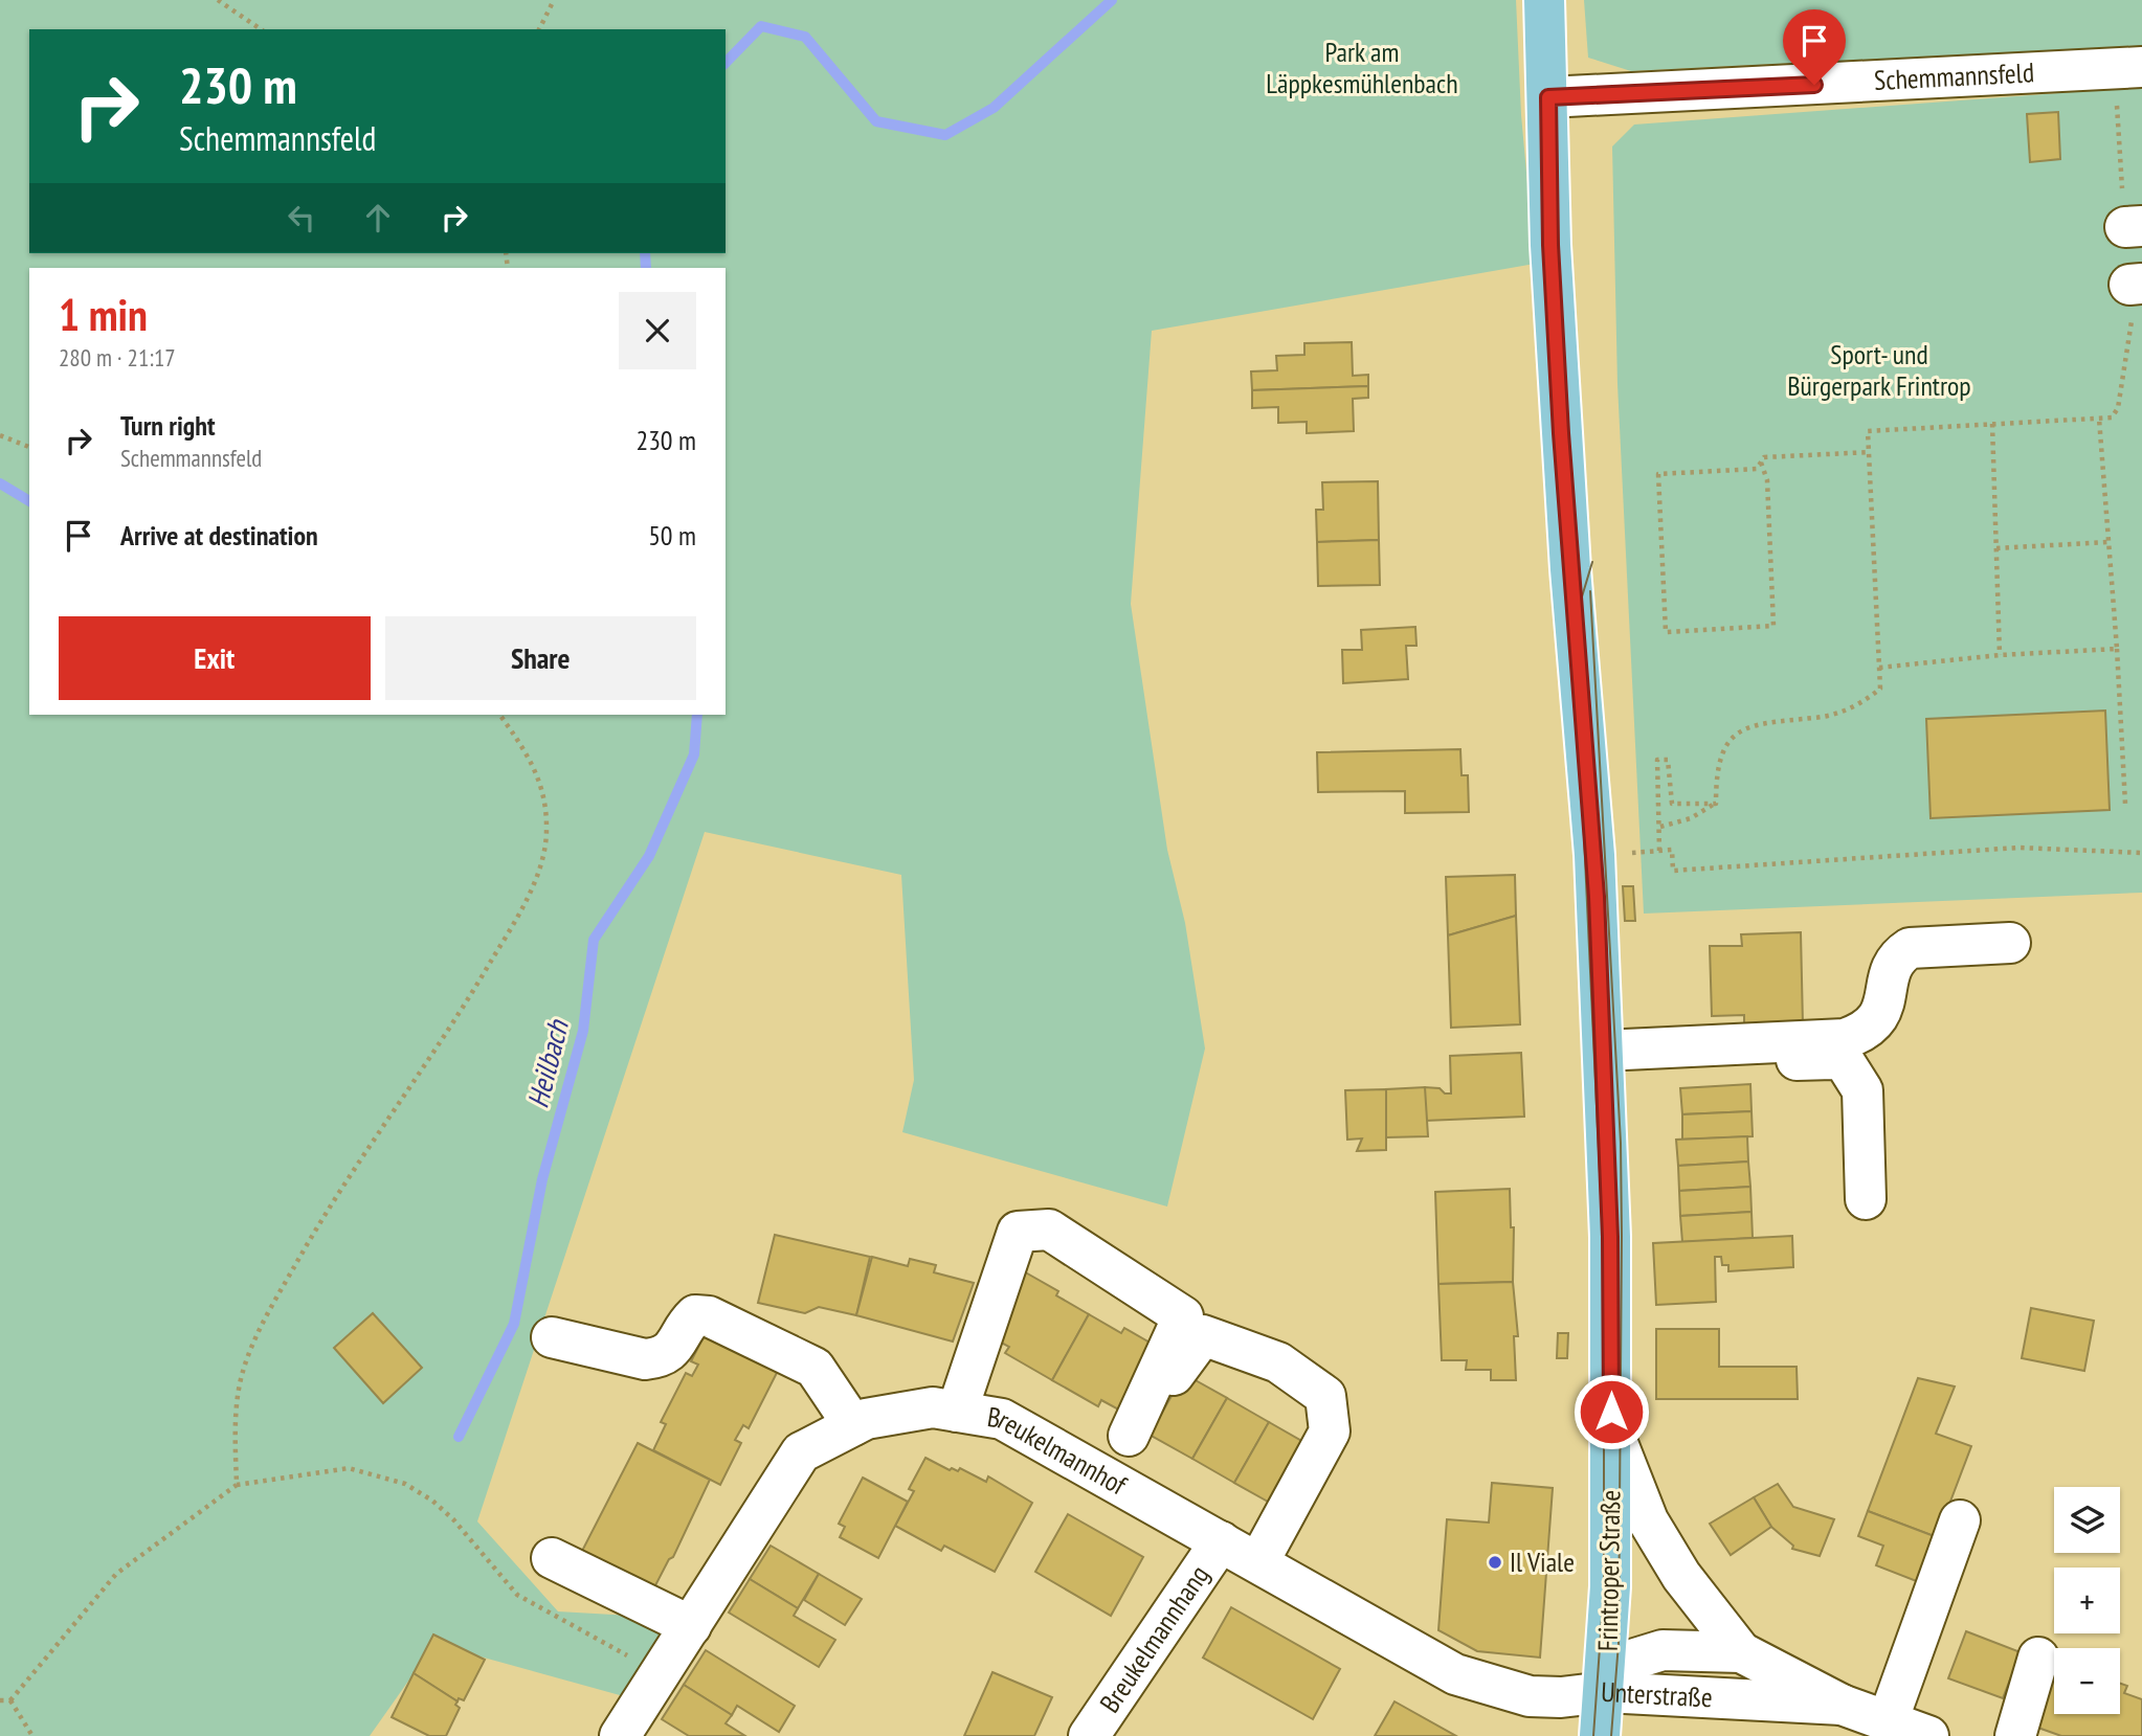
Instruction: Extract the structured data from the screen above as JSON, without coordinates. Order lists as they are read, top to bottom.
{
  "streets": {
    "main road": ["Frintroper Straße"],
    "street": [
      "Schemmannsfeld",
      "Breukelmannhof",
      "Breukelmannhang",
      "Unterstraße"
    ]
  },
  "crossings": [
    ["Schemmannsfeld", "Frintroper Straße"],
    ["Breukelmannhof", "Frintroper Straße"],
    ["Breukelmannhof", "Breukelmannhang"],
    ["Breukelmannhof", "Unterstraße"],
    ["Frintroper Straße", "Unterstraße"]
  ],
  "water": ["Heilbach"],
  "parks": ["Park am Läppkesmühlenbach", "Sport- und Bürgerpark Frintrop"],
  "places": ["Il Viale"],
  "page": {
    "turn": ["230 m", "Schemmannsfeld"],
    "heading": ["1 min", "280 m · 21:17"],
    "list": [
      {
        "name": "Turn right",
        "note": "Schemmannsfeld",
        "value": "230 m"
      },
      {
        "name": "Arrive at destination",
        "value": "50 m"
      }
    ],
    "buttons": ["Exit", "Share"],
    "map_buttons": ["+", "−"]
  }
}
